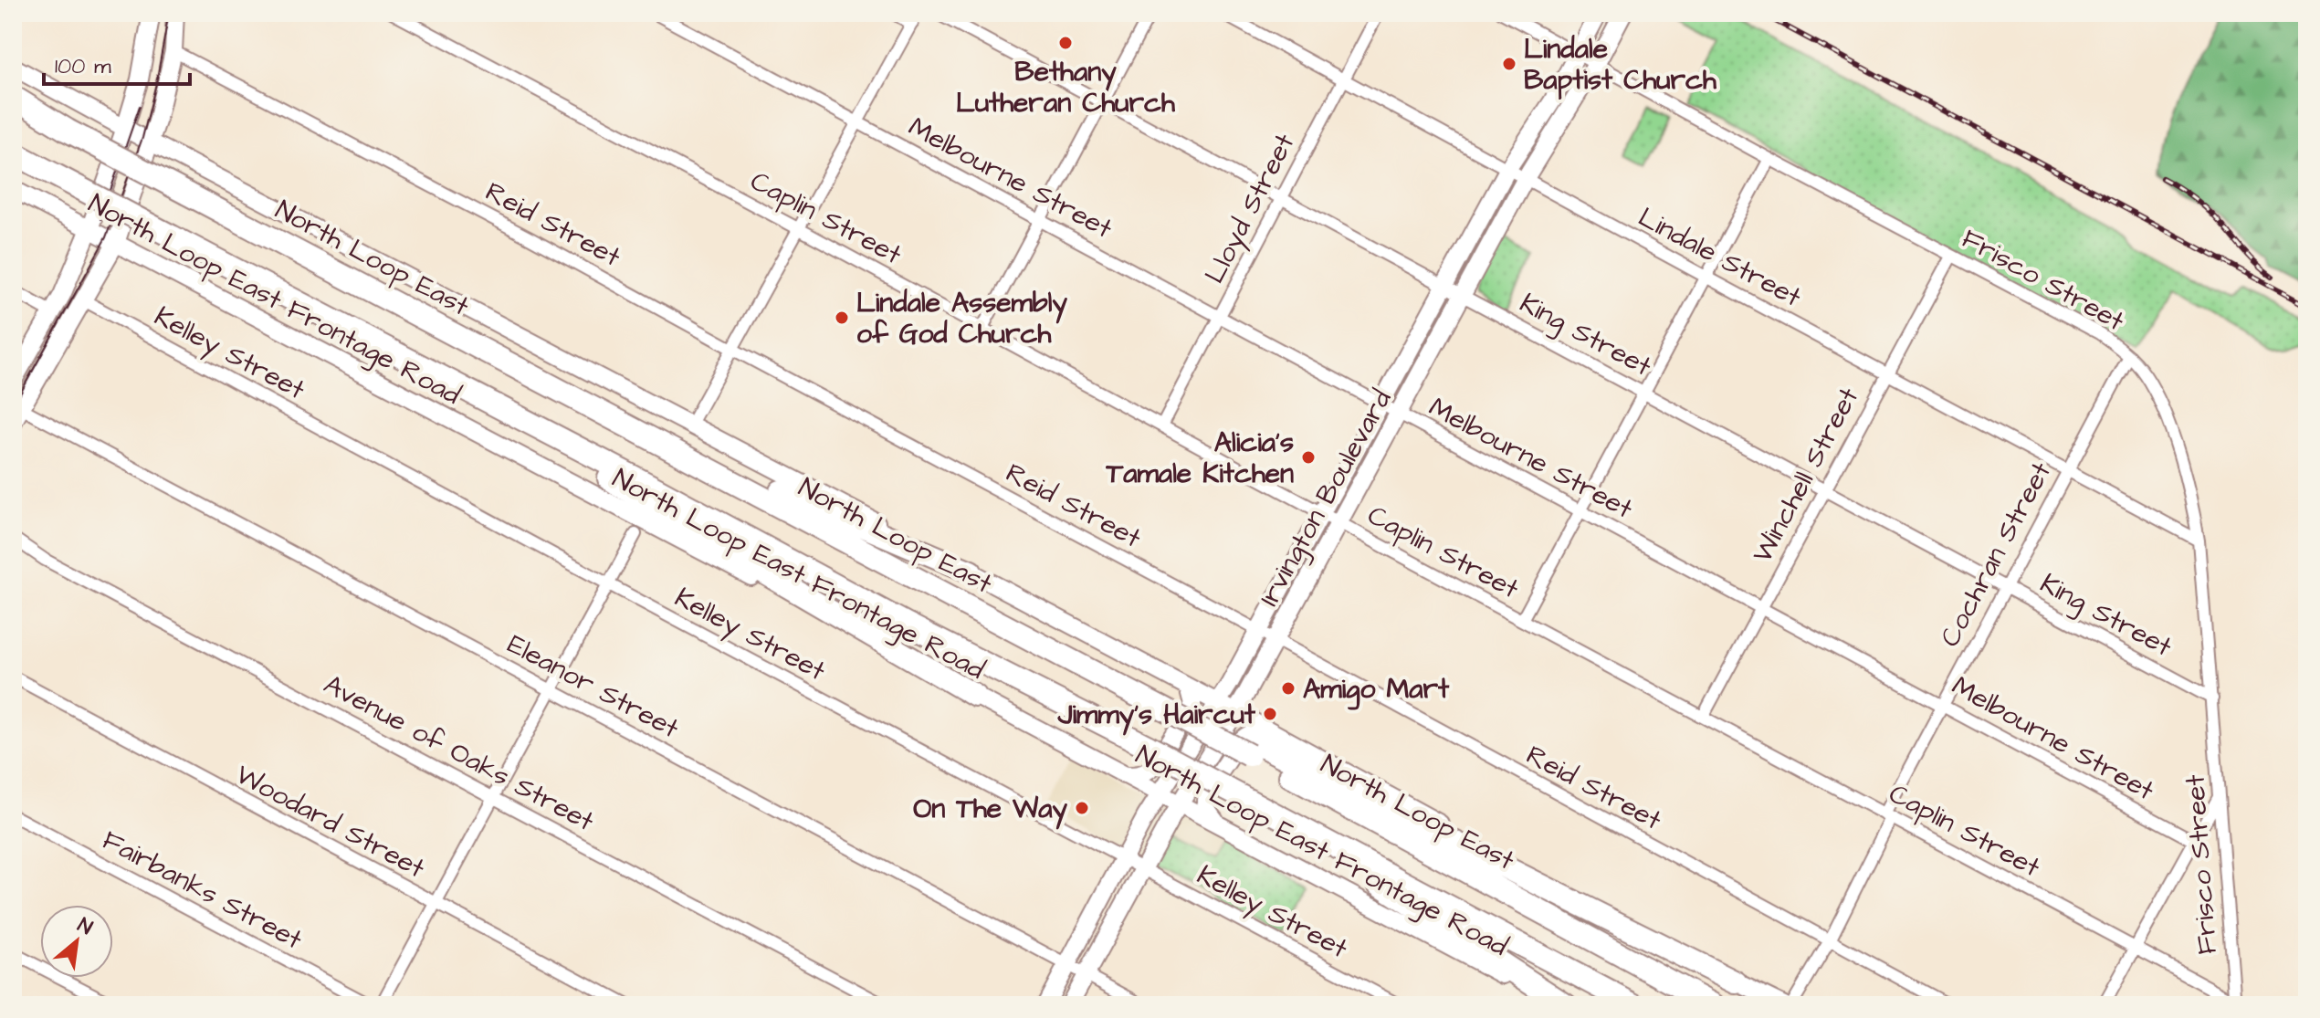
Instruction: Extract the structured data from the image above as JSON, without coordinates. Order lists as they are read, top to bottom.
{
  "streets": {
    "highway": ["North Loop East"],
    "main road": ["North Loop East Frontage Road", "Irvington Boulevard"],
    "street": [
      "Melbourne Street",
      "Lloyd Street",
      "Caplin Street",
      "Reid Street",
      "Lindale Street",
      "Frisco Street",
      "King Street",
      "Kelley Street",
      "Winchell Street",
      "Cochran Street",
      "Eleanor Street",
      "Avenue of Oaks Street",
      "Woodard Street",
      "Fairbanks Street"
    ]
  },
  "crossings": [
    ["Melbourne Street", "Lloyd Street"],
    ["Melbourne Street", "Winchell Street"],
    ["Melbourne Street", "Irvington Boulevard"],
    ["Melbourne Street", "Cochran Street"],
    ["Lloyd Street", "Caplin Street"],
    ["Lloyd Street", "Lindale Street"],
    ["Lloyd Street", "King Street"],
    ["Caplin Street", "Frisco Street"],
    ["Caplin Street", "Winchell Street"],
    ["Caplin Street", "Irvington Boulevard"],
    ["Caplin Street", "Cochran Street"],
    ["Reid Street", "Irvington Boulevard"],
    ["Reid Street", "Cochran Street"],
    ["Lindale Street", "Frisco Street"],
    ["Lindale Street", "Winchell Street"],
    ["Lindale Street", "Irvington Boulevard"],
    ["Lindale Street", "Cochran Street"],
    ["Frisco Street", "King Street"],
    ["Frisco Street", "Winchell Street"],
    ["Frisco Street", "Irvington Boulevard"],
    ["Frisco Street", "Cochran Street"],
    ["North Loop East Frontage Road", "Irvington Boulevard"],
    ["King Street", "Winchell Street"],
    ["King Street", "Irvington Boulevard"],
    ["King Street", "Cochran Street"],
    ["Kelley Street", "Irvington Boulevard"],
    ["Irvington Boulevard", "Eleanor Street"]
  ],
  "places": [
    "Bethany Lutheran Church",
    "Lindale Baptist Church",
    "Lindale Assembly of God Church",
    "Alicia's Tamale Kitchen",
    "Amigo Mart",
    "Jimmy's Haircut",
    "On The Way"
  ],
  "scale_bar": "100 m",
  "north": "top right"
}
